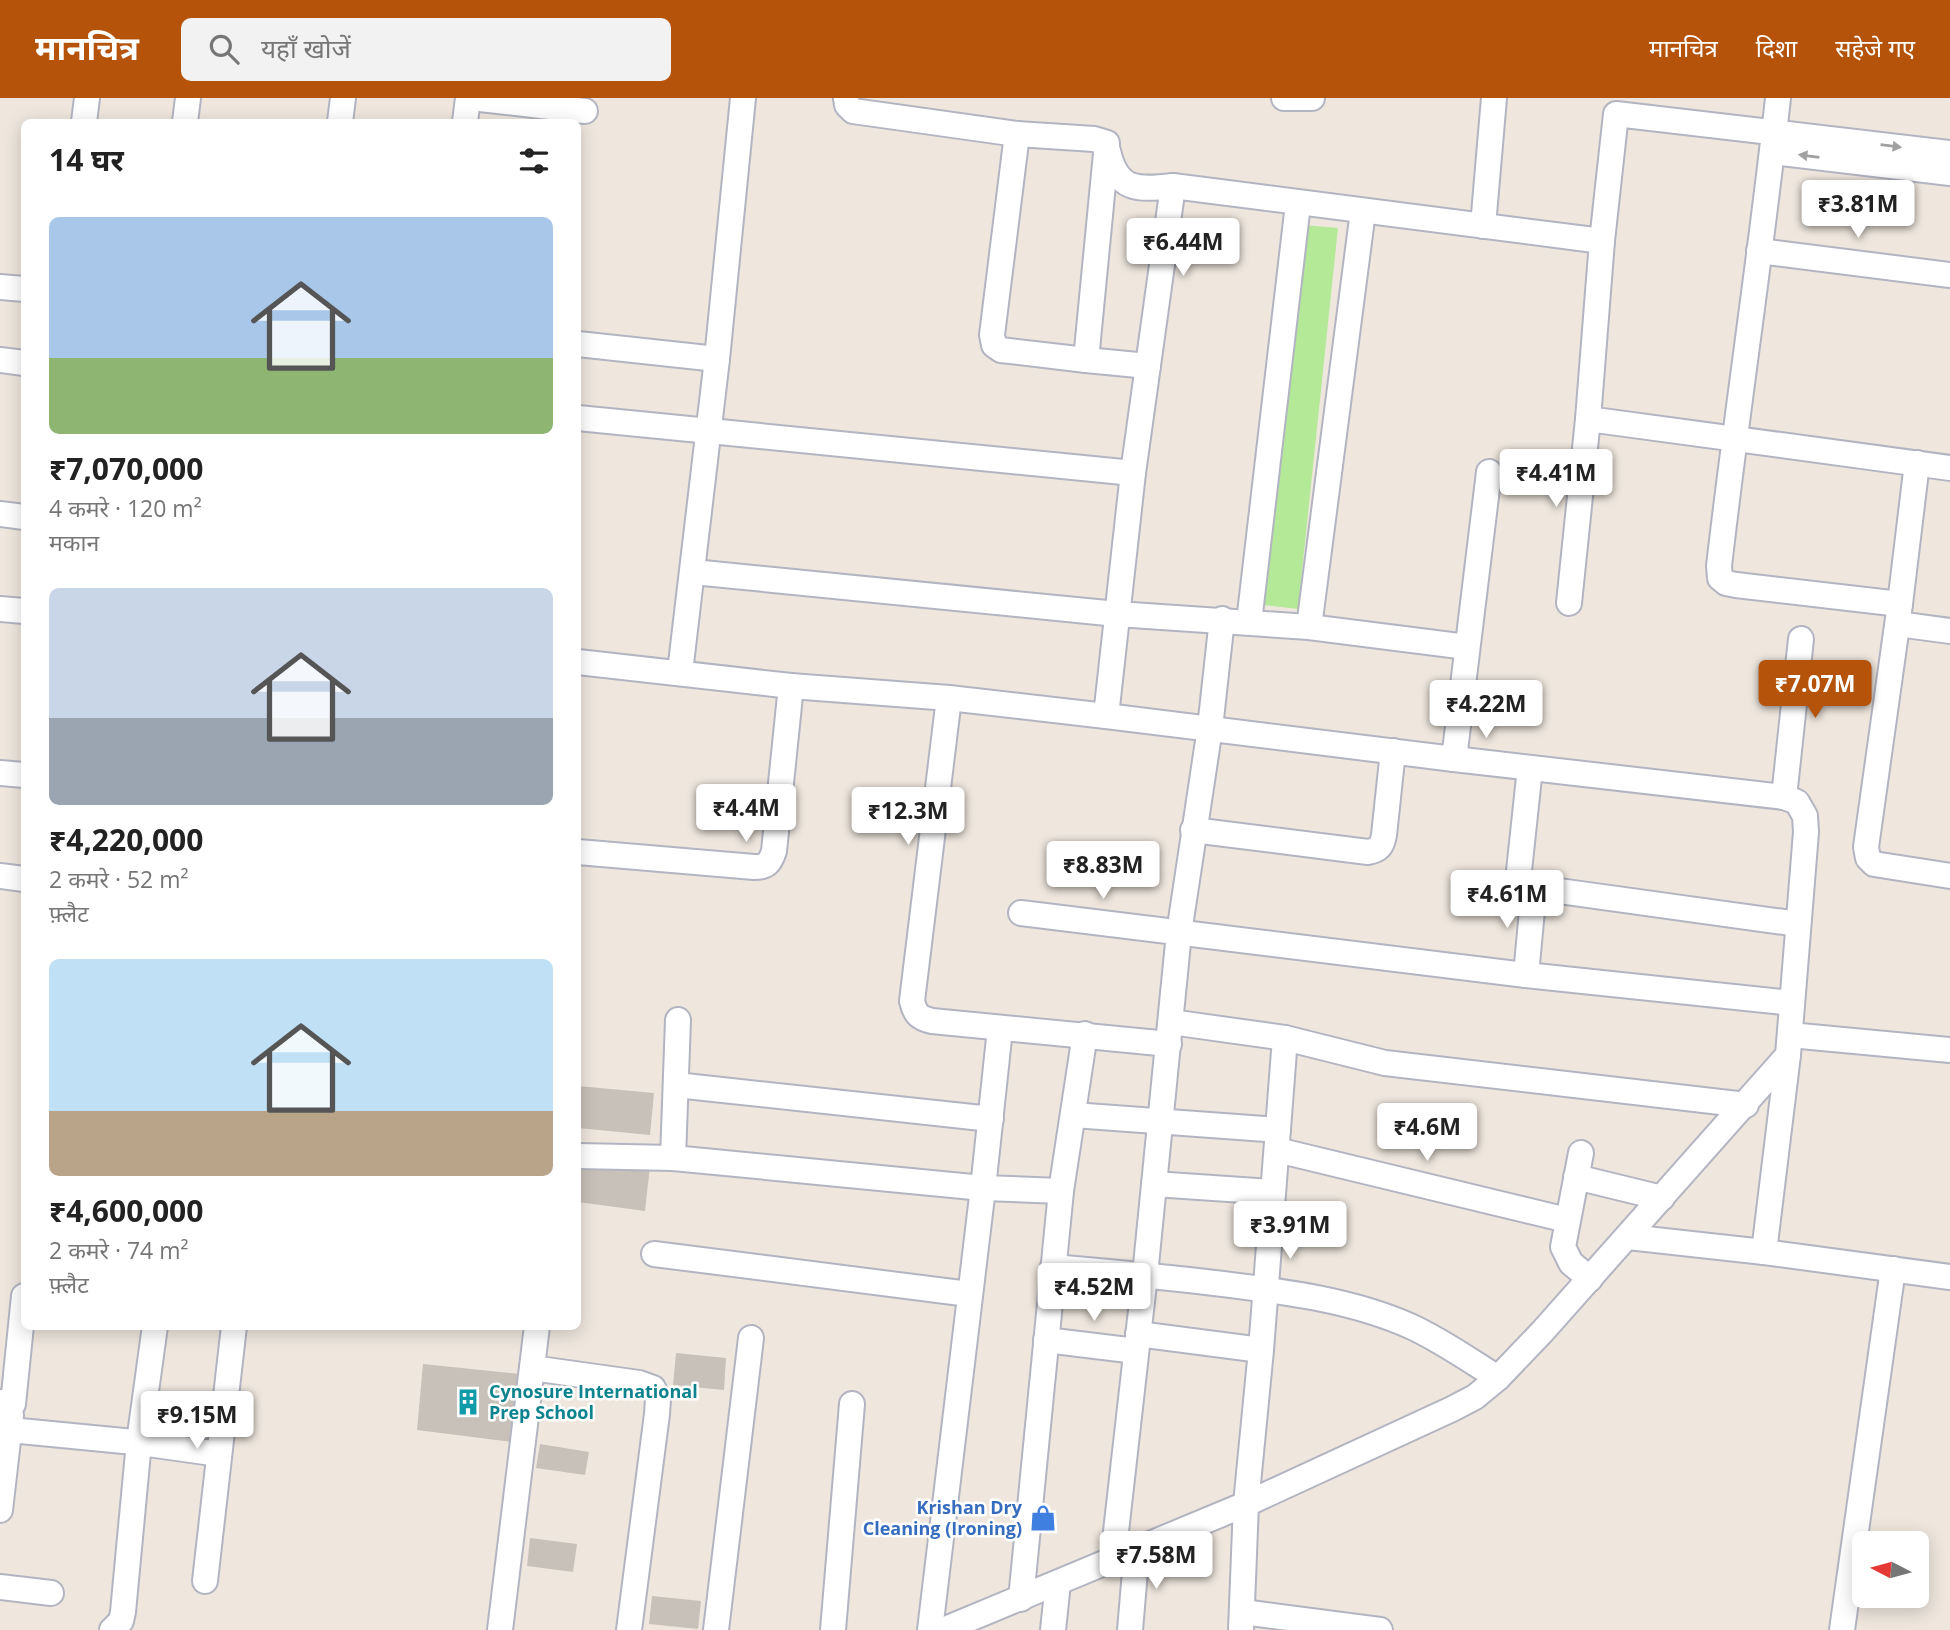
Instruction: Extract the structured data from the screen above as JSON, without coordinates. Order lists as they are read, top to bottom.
{
  "places": {
    "building": ["Cynosure International Prep School"],
    "shop": ["Krishan Dry Cleaning (Ironing)"]
  },
  "north": "left",
  "page": {
    "header": "मानचित्र",
    "search": "यहाँ खोजें",
    "nav": ["मानचित्र", "दिशा", "सहेजे गए"],
    "heading": "14 घर",
    "price": [
      "₹3.81M",
      "₹6.44M",
      "₹4.41M",
      "₹7.07M",
      "₹4.22M",
      "₹4.4M",
      "₹12.3M",
      "₹8.83M",
      "₹4.61M",
      "₹4.6M",
      "₹3.91M",
      "₹4.52M",
      "₹9.15M",
      "₹7.58M"
    ],
    "list": [
      {
        "name": "₹7,070,000",
        "note": "4 कमरे · 120 m² · मकान"
      },
      {
        "name": "₹4,220,000",
        "note": "2 कमरे · 52 m² · फ़्लैट"
      },
      {
        "name": "₹4,600,000",
        "note": "2 कमरे · 74 m² · फ़्लैट"
      }
    ]
  }
}
